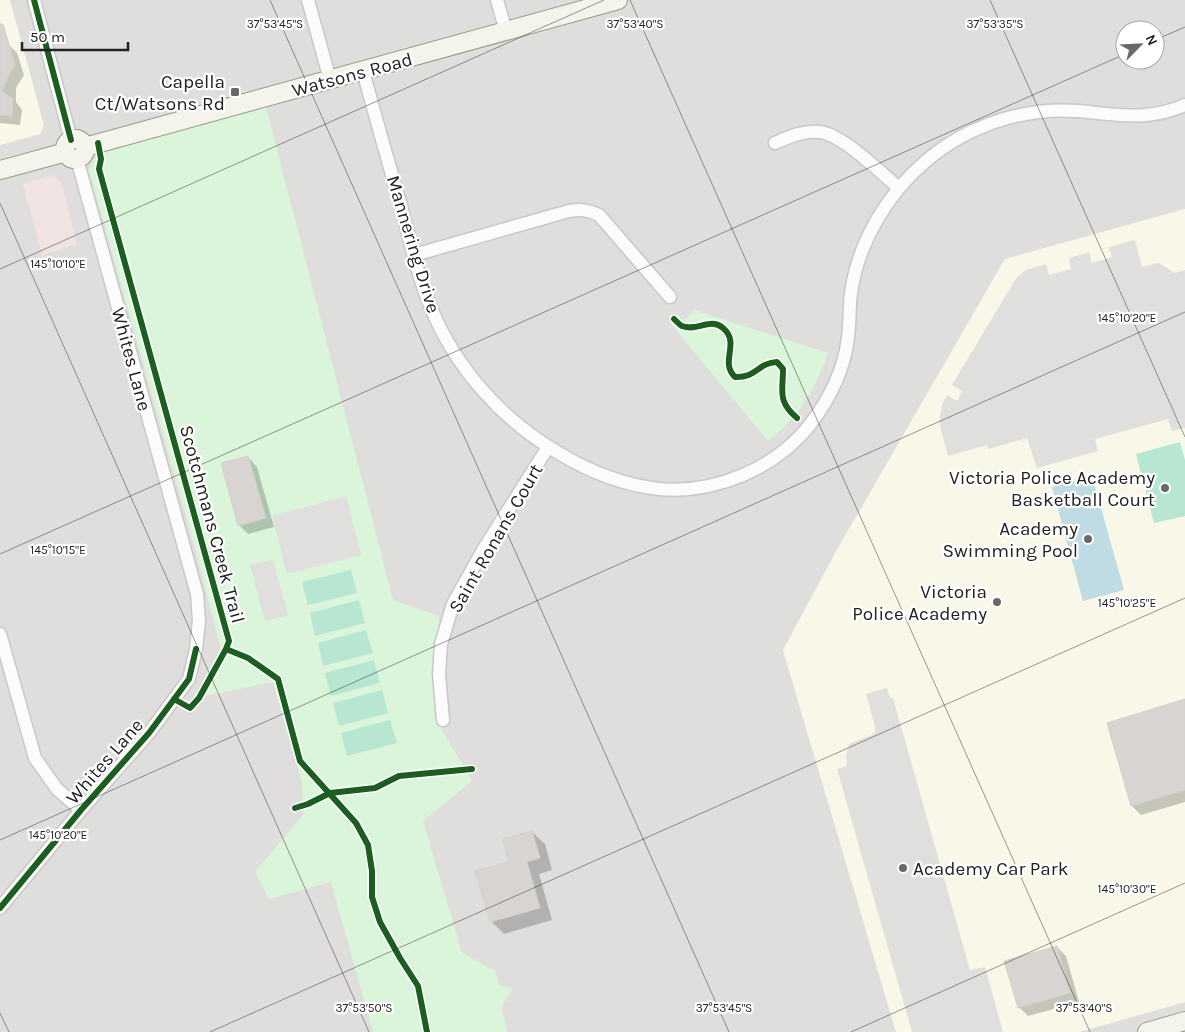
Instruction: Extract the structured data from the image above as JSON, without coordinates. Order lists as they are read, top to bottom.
{
  "streets": {
    "street": [
      "Watsons Road",
      "Mannering Drive",
      "Whites Lane",
      "Saint Ronans Court"
    ],
    "cycle path": ["Scotchmans Creek Trail"]
  },
  "crossings": [
    ["Watsons Road", "Mannering Drive"],
    ["Watsons Road", "Whites Lane"],
    ["Mannering Drive", "Saint Ronans Court"]
  ],
  "places": {
    "transit": ["Capella Ct/Watsons Rd"],
    "other": [
      "Victoria Police Academy Basketball Court",
      "Academy Swimming Pool",
      "Victoria Police Academy",
      "Academy Car Park"
    ]
  },
  "scale_bar": "50 m",
  "north": "top right",
  "coordinates": [
    "37°53'45\"S",
    "37°53'40\"S",
    "37°53'35\"S",
    "145°10'10\"E",
    "145°10'20\"E",
    "145°10'15\"E",
    "145°10'25\"E",
    "145°10'30\"E",
    "37°53'50\"S"
  ]
}
